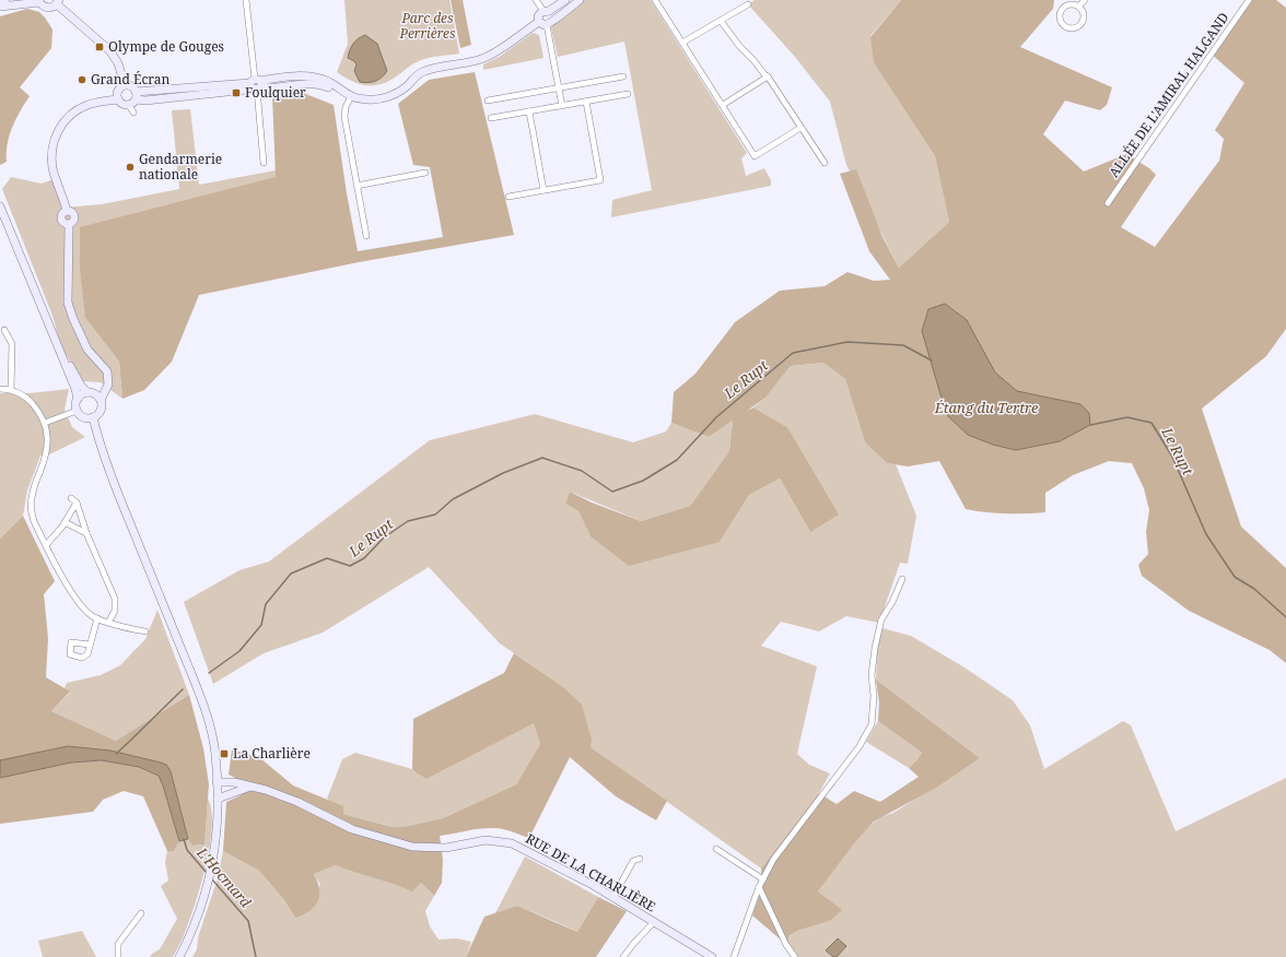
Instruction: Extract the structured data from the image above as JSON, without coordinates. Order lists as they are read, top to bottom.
{
  "streets": {
    "street": ["ALLÉE DE L'AMIRAL HALGAND", "RUE DE LA CHARLIÈRE"]
  },
  "water": ["Le Rupt", "Étang du Tertre", "L'Hocmard"],
  "parks": ["Parc des Perrières"],
  "places": {
    "transit": ["Olympe de Gouges", "Foulquier", "La Charlière"],
    "other": ["Grand Écran", "Gendarmerie nationale"]
  }
}
